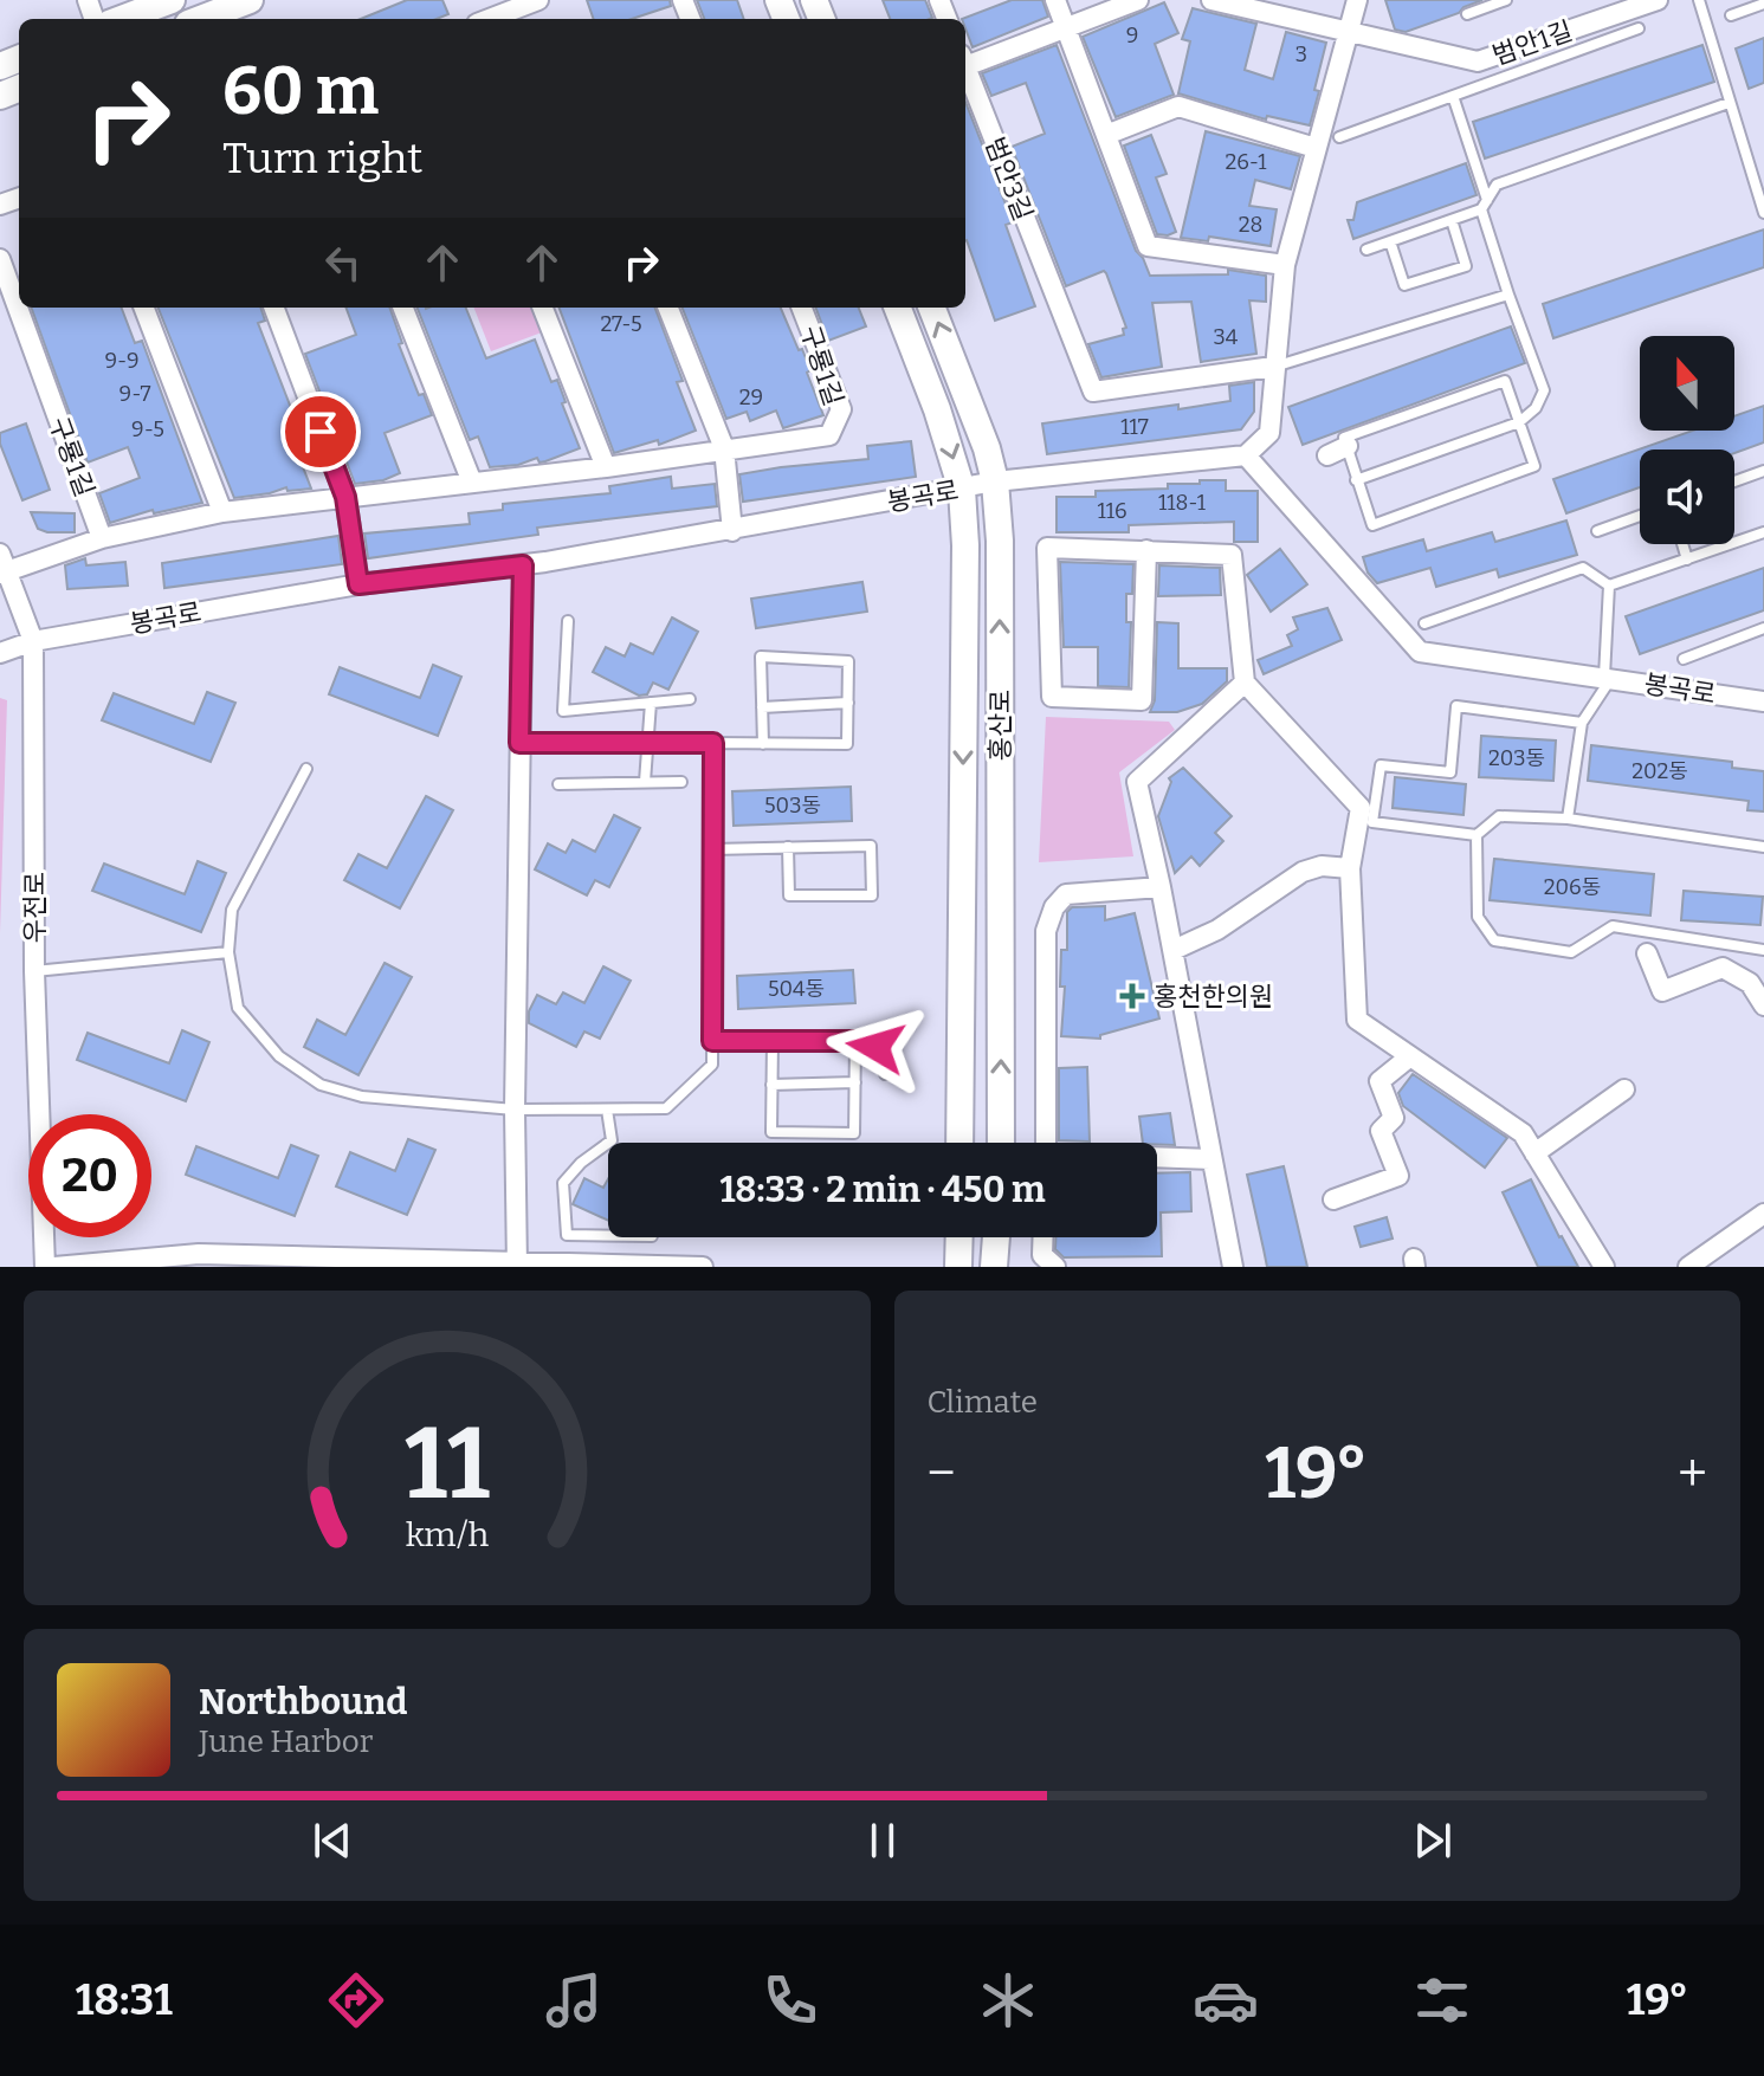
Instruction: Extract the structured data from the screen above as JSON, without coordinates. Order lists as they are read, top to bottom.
{
  "streets": {
    "street": [
      "범안1길",
      "범안3길",
      "구룡1길",
      "봉곡로",
      "홍산로",
      "우전로"
    ]
  },
  "crossings": [
    ["구룡1길", "우전로"],
    ["봉곡로", "홍산로"],
    ["봉곡로", "우전로"]
  ],
  "places": {
    "health": ["홍천한의원"]
  },
  "house_numbers": [
    "9",
    "3",
    "26-1",
    "28",
    "27-5",
    "34",
    "9-9",
    "9-7",
    "29",
    "117",
    "9-5",
    "118-1",
    "116",
    "203동",
    "202동",
    "503동",
    "206동",
    "504동"
  ],
  "north": "top",
  "page": {
    "turn": ["60 m", "Turn right"],
    "limit": "20",
    "trip": "18:33 · 2 min · 450 m",
    "tile": "Climate",
    "heat": ["−", "19°", "+"],
    "song": ["Northbound", "June Harbor"],
    "tabs": ["18:31", "19°"],
    "gauge": ["11", "km/h"]
  }
}
